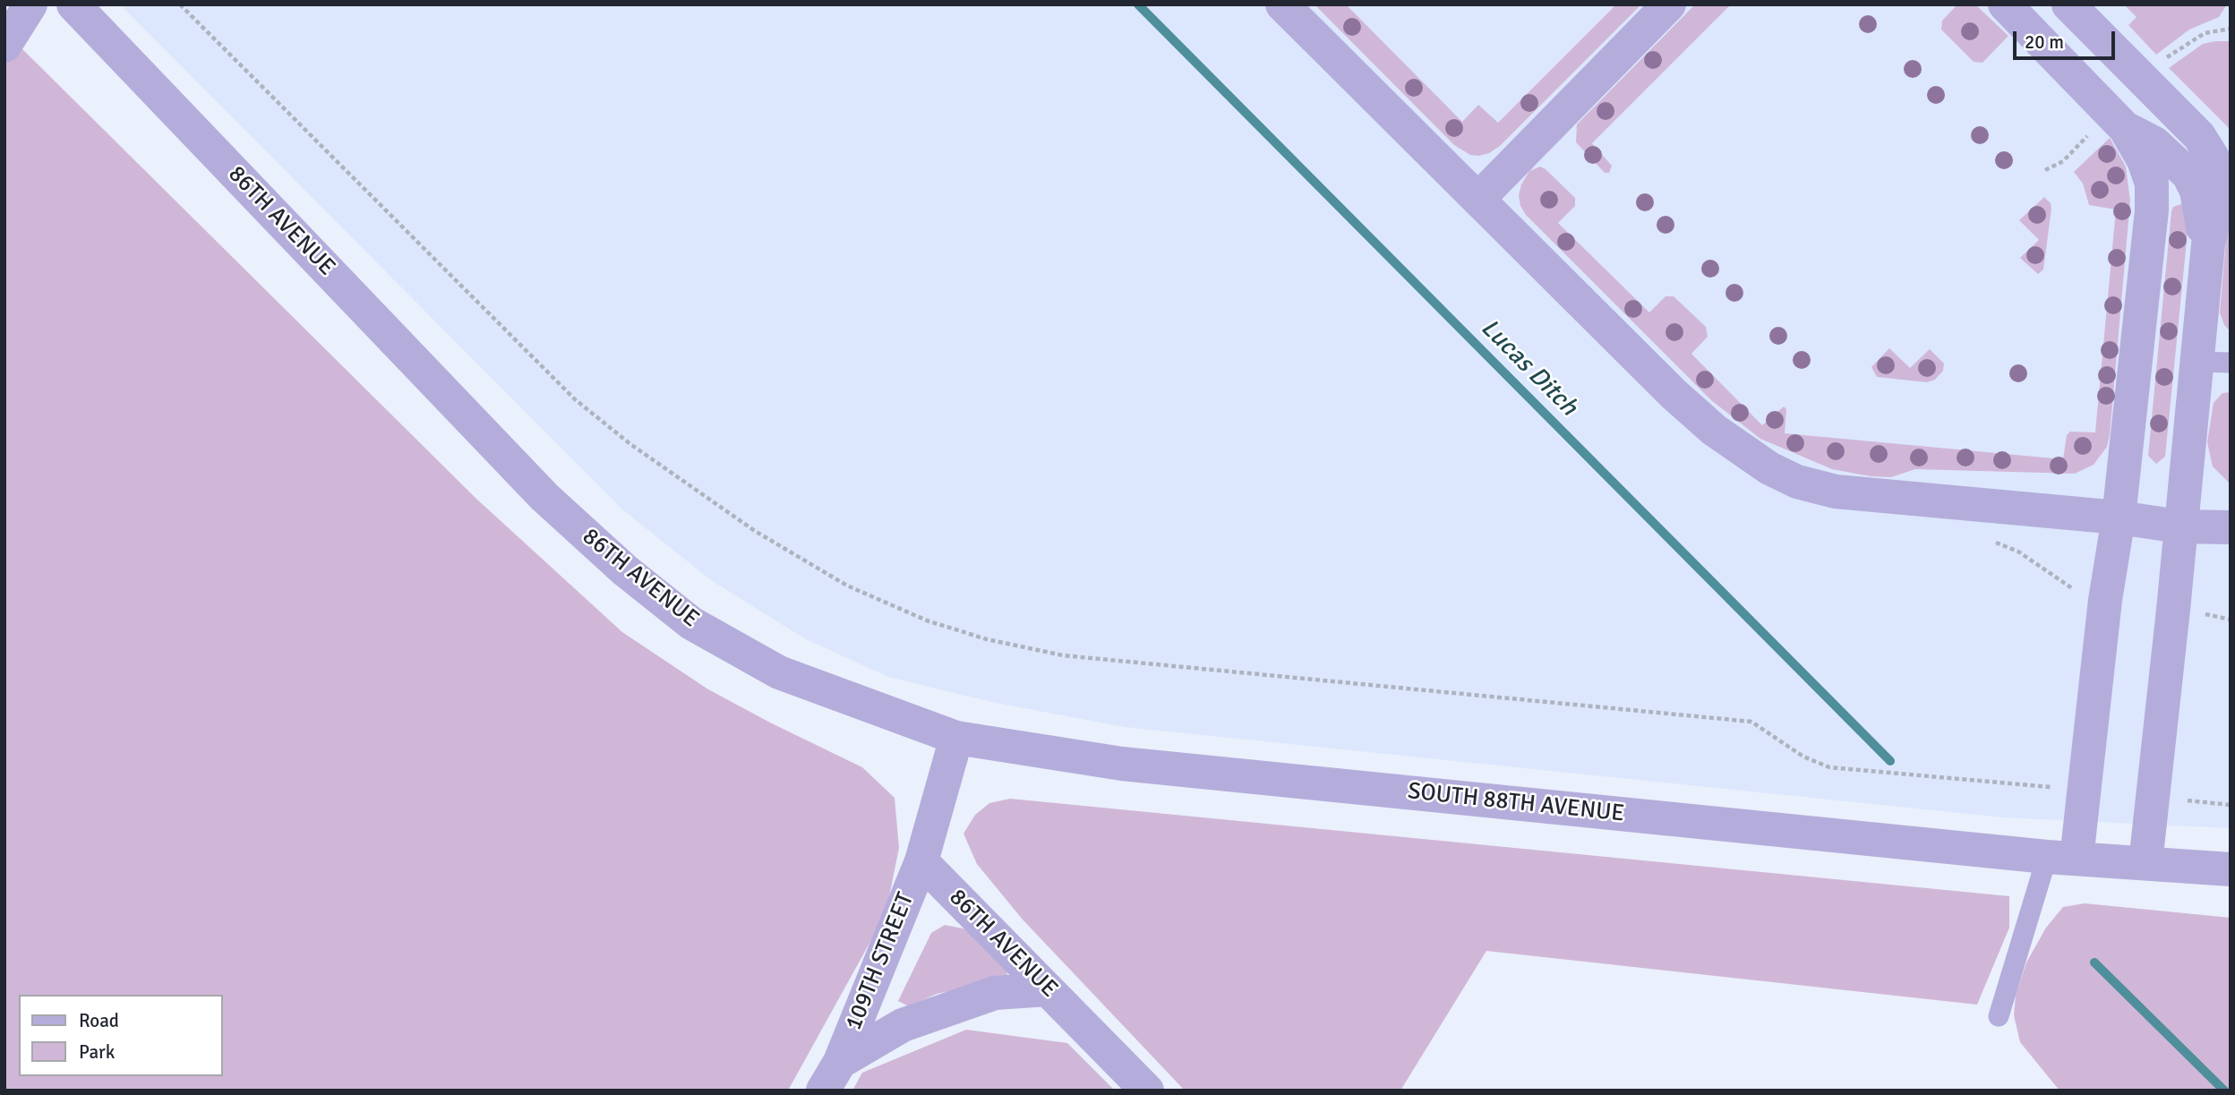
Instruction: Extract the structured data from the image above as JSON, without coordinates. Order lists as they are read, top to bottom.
{
  "streets": {
    "street": ["86TH AVENUE", "SOUTH 88TH AVENUE", "109TH STREET"]
  },
  "crossings": [
    ["86TH AVENUE", "SOUTH 88TH AVENUE"],
    ["86TH AVENUE", "109TH STREET"]
  ],
  "water": ["Lucas Ditch"],
  "legend": ["Road", "Park"],
  "scale_bar": "20 m"
}
